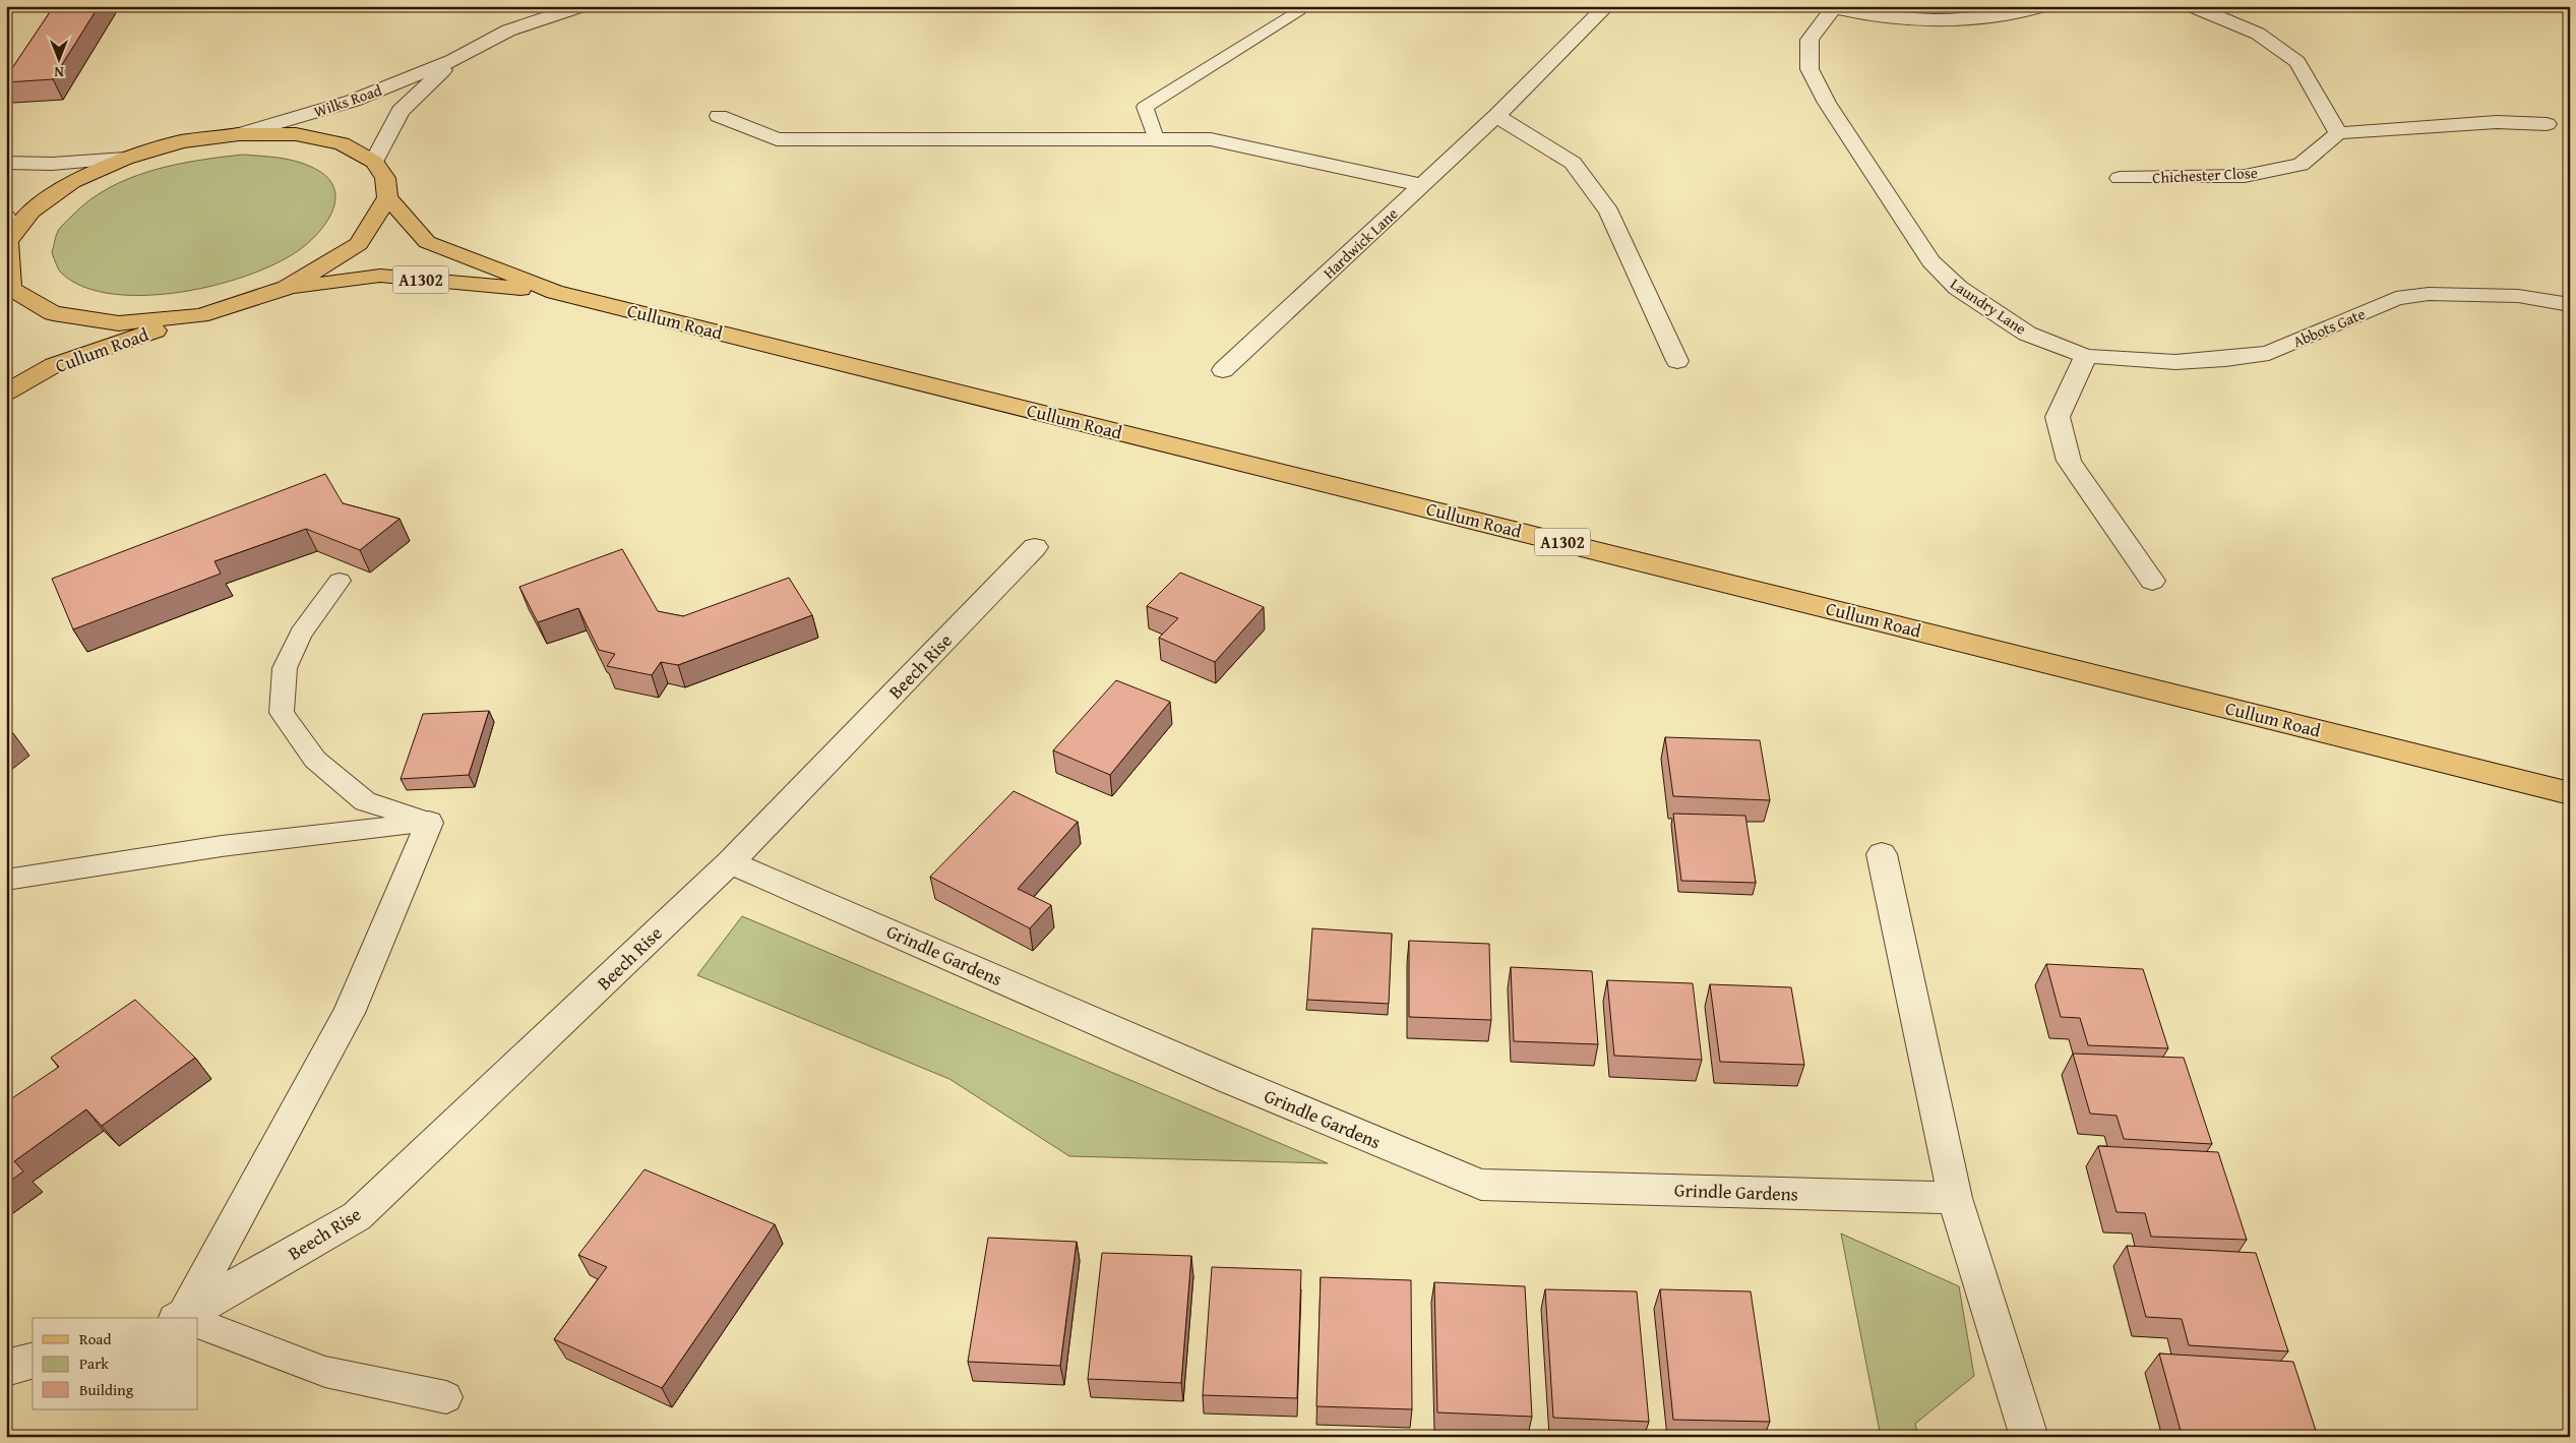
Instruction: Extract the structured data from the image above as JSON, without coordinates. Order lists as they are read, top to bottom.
{
  "streets": {
    "main road": ["A1302", "Cullum Road"],
    "street": [
      "Wilks Road",
      "Chichester Close",
      "Hardwick Lane",
      "Laundry Lane",
      "Abbots Gate",
      "Beech Rise",
      "Grindle Gardens"
    ]
  },
  "crossings": [
    ["Laundry Lane", "Abbots Gate"],
    ["Beech Rise", "Grindle Gardens"]
  ],
  "legend": ["Road", "Park", "Building"],
  "north": "bottom"
}
